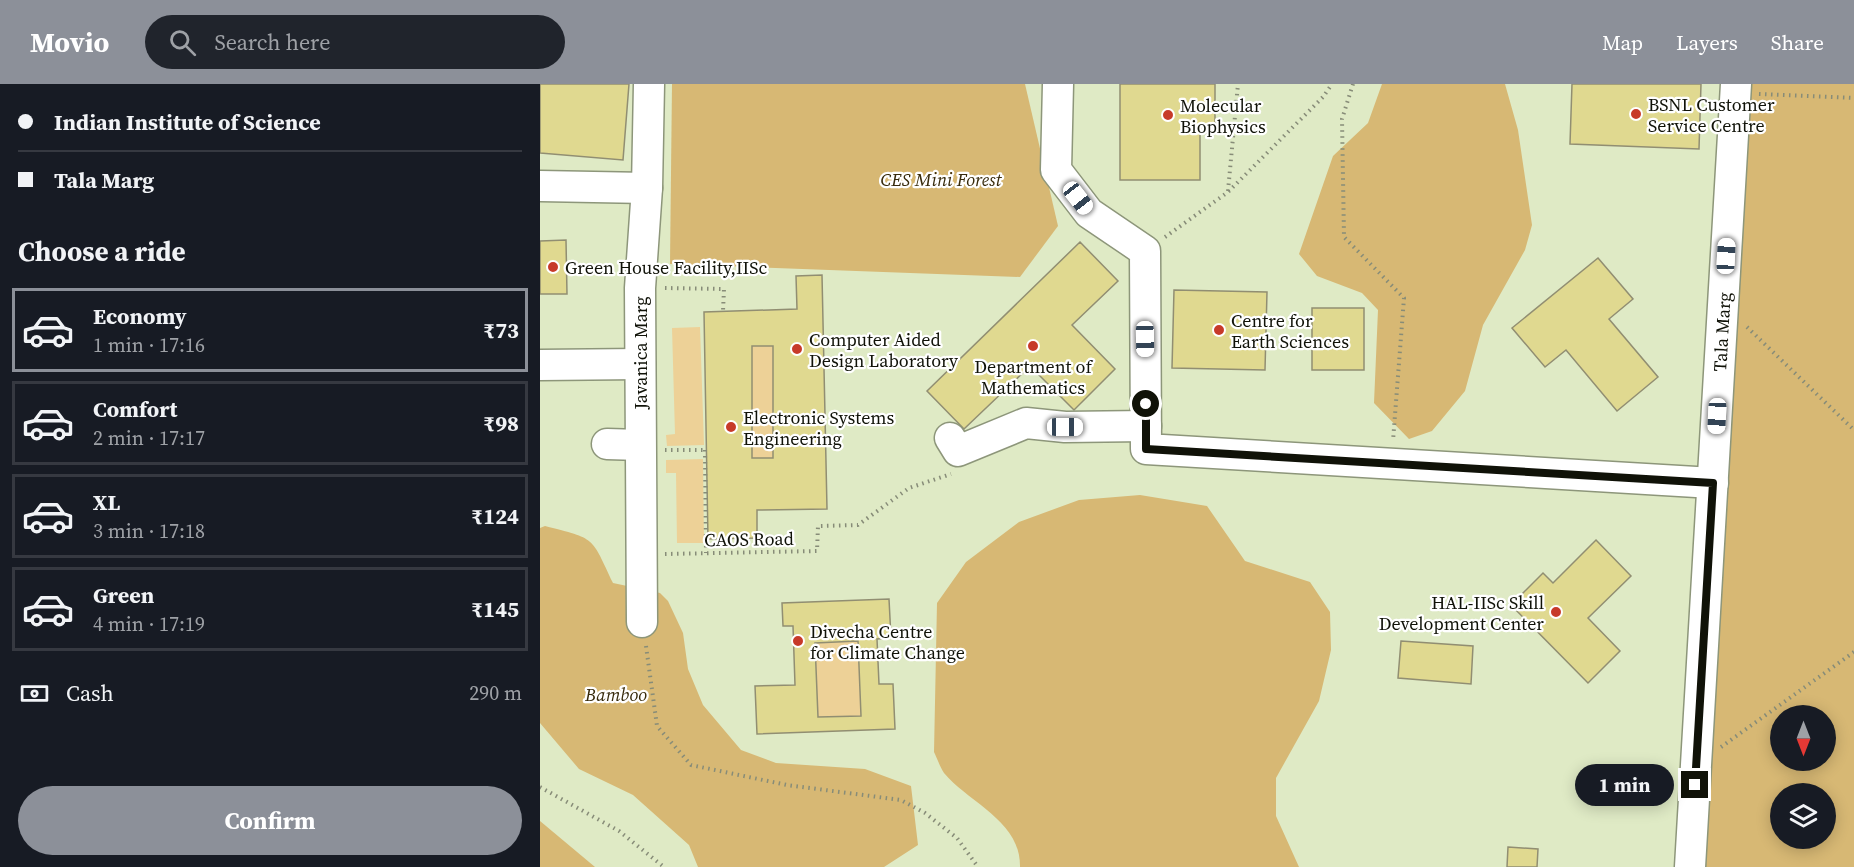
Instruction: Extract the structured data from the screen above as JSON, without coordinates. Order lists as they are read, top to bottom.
{
  "streets": {
    "lane": ["Tala Marg", "Javanica Marg"],
    "path": ["CAOS Road"]
  },
  "crossings": [
    ["Javanica Marg", "CAOS Road"]
  ],
  "parks": ["CES Mini Forest", "Bamboo"],
  "places": [
    "BSNL Customer Service Centre",
    "Molecular Biophysics",
    "Green House Facility,IISc",
    "Centre for Earth Sciences",
    "Department of Mathematics",
    "Computer Aided Design Laboratory",
    "Electronic Systems Engineering",
    "HAL-IISc Skill Development Center",
    "Divecha Centre for Climate Change"
  ],
  "north": "bottom",
  "page": {
    "header": "Movio",
    "search": "Search here",
    "nav": ["Map", "Layers", "Share"],
    "banner": ["Indian Institute of Science", "Tala Marg"],
    "heading": "Choose a ride",
    "list": [
      {
        "name": "Economy",
        "note": "1 min · 17:16",
        "value": "₹73"
      },
      {
        "name": "Comfort",
        "note": "2 min · 17:17",
        "value": "₹98"
      },
      {
        "name": "XL",
        "note": "3 min · 17:18",
        "value": "₹124"
      },
      {
        "name": "Green",
        "note": "4 min · 17:19",
        "value": "₹145"
      }
    ],
    "pay": ["Cash", "290 m"],
    "bubble": "1 min",
    "buttons": "Confirm"
  }
}
